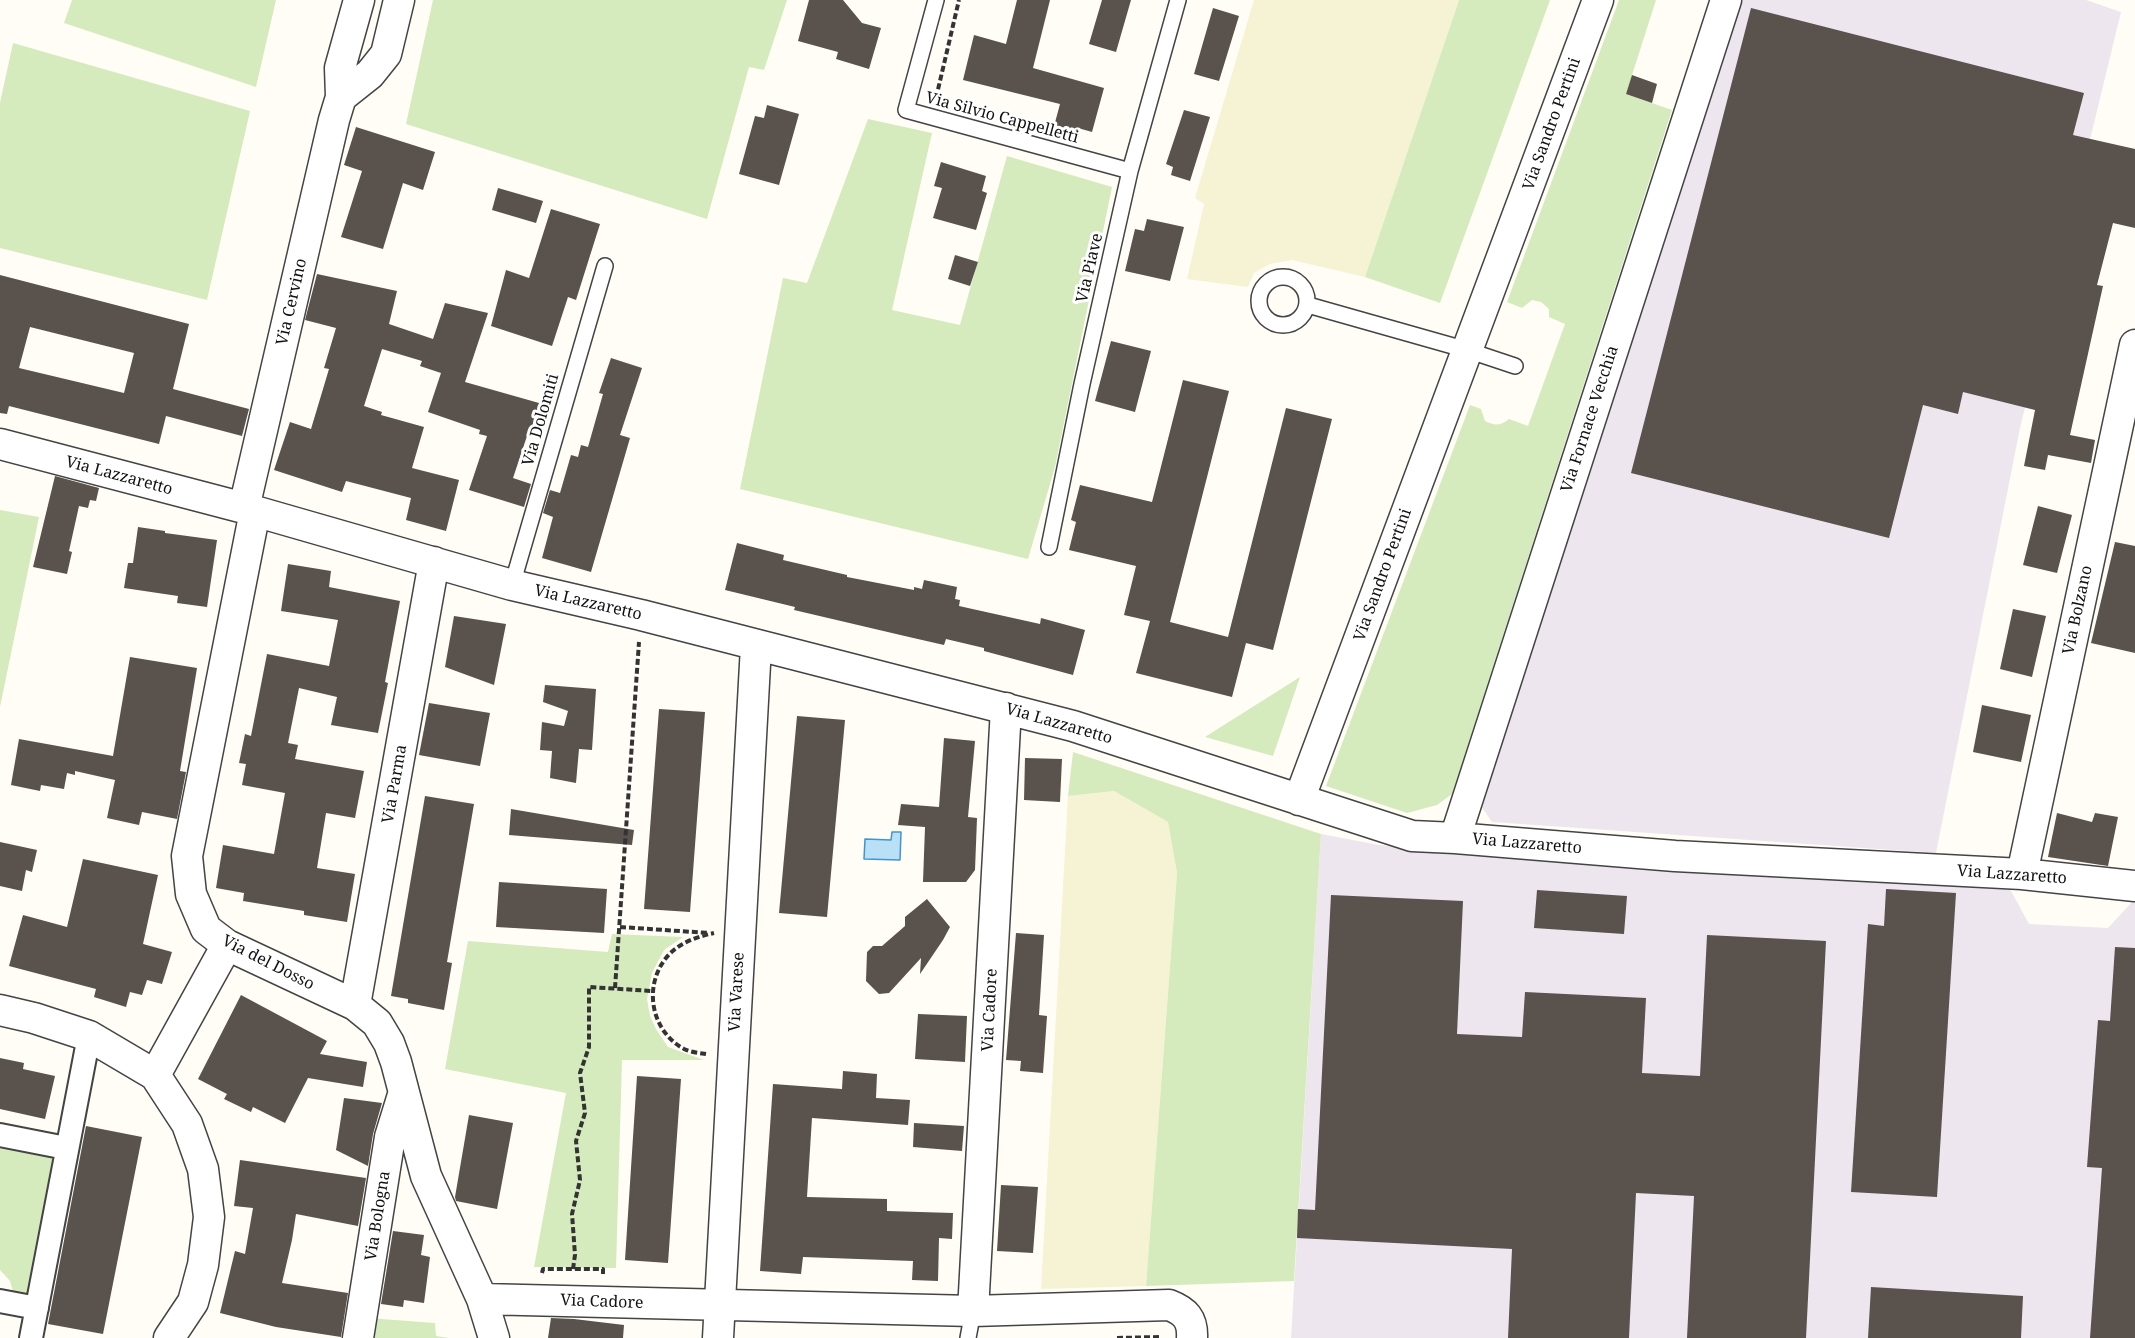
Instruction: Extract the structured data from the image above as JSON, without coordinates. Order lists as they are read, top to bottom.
{
  "streets": {
    "street": [
      "Via Sandro Pertini",
      "Via Cervino",
      "Via Fornace Vecchia",
      "Via Lazzaretto",
      "Via Bolzano",
      "Via Parma",
      "Via del Dosso",
      "Via Varese",
      "Via Cadore",
      "Via Bologna"
    ],
    "lane": ["Via Silvio Cappelletti", "Via Piave", "Via Dolomiti"]
  },
  "crossings": [
    ["Via Silvio Cappelletti", "Via Piave"],
    ["Via Sandro Pertini", "Via Lazzaretto"],
    ["Via Cervino", "Via Lazzaretto"],
    ["Via Cervino", "Via del Dosso"],
    ["Via Fornace Vecchia", "Via Lazzaretto"],
    ["Via Dolomiti", "Via Lazzaretto"],
    ["Via Lazzaretto", "Via Bolzano"],
    ["Via Lazzaretto", "Via Parma"],
    ["Via Lazzaretto", "Via del Dosso"],
    ["Via Lazzaretto", "Via Varese"],
    ["Via Lazzaretto", "Via Cadore"],
    ["Via Parma", "Via del Dosso"],
    ["Via del Dosso", "Via Cadore"],
    ["Via del Dosso", "Via Bologna"],
    ["Via Varese", "Via Cadore"]
  ]
}
